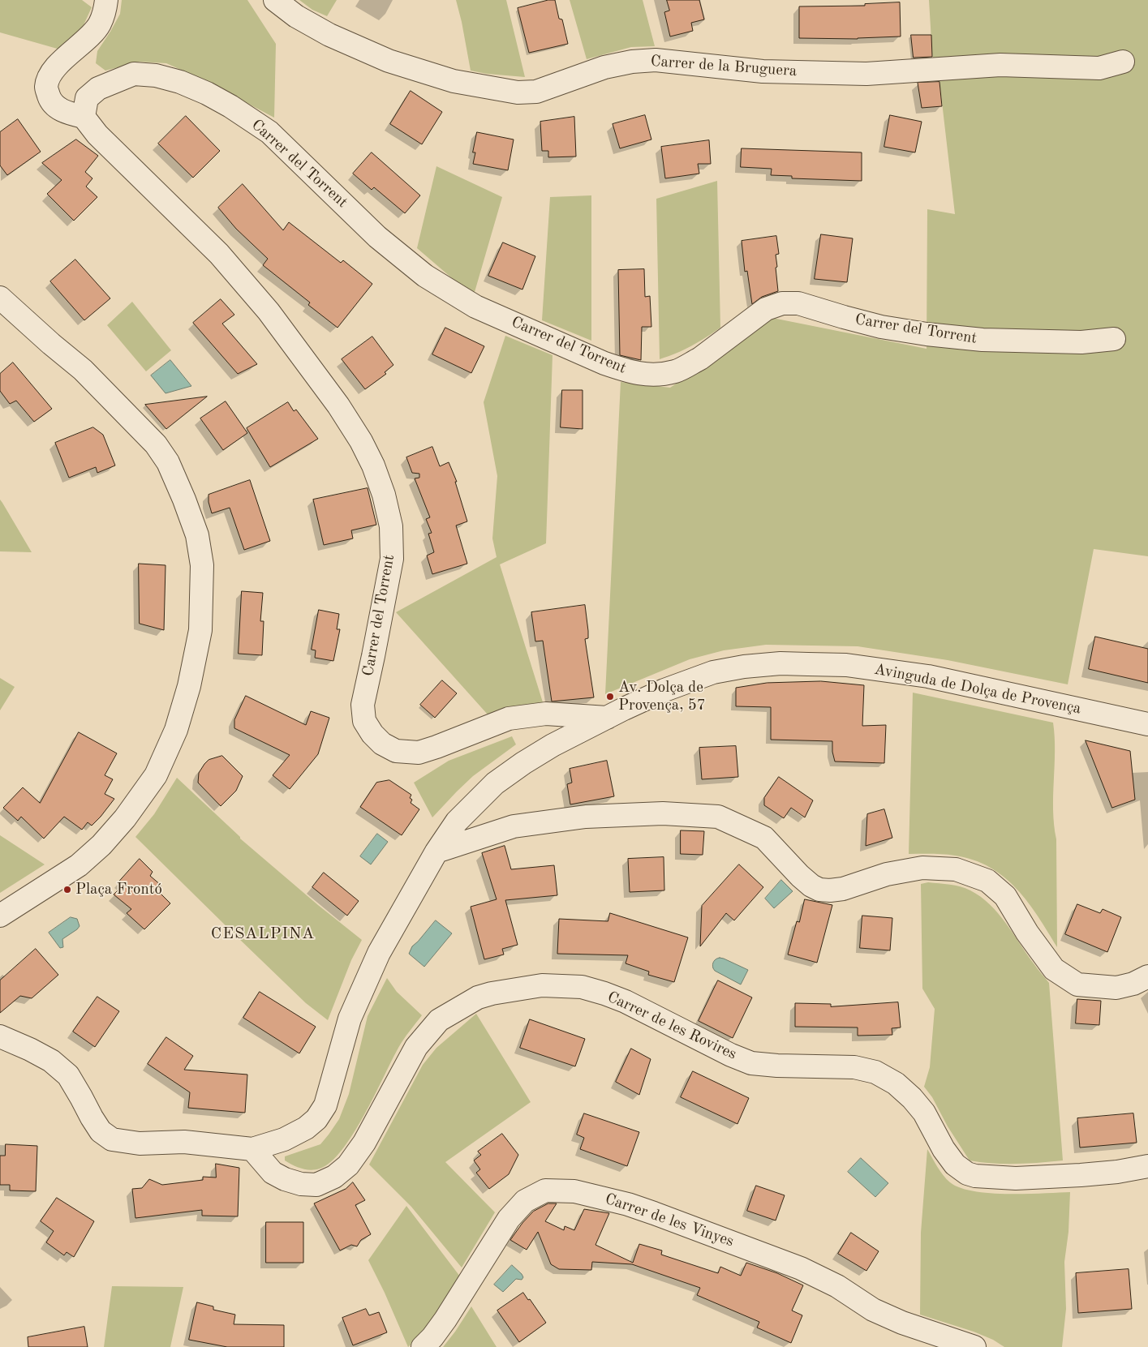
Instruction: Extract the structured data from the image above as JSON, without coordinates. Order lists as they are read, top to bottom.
{
  "streets": {
    "street": [
      "Carrer de la Bruguera",
      "Carrer del Torrent",
      "Avinguda de Dolça de Provença",
      "Carrer de les Rovires",
      "Carrer de les Vinyes"
    ]
  },
  "crossings": [
    ["Carrer del Torrent", "Avinguda de Dolça de Provença"],
    ["Avinguda de Dolça de Provença", "Carrer de les Rovires"]
  ],
  "districts": ["CESALPINA"],
  "places": ["Av. Dolça de Provença, 57", "Plaça Frontó"]
}
